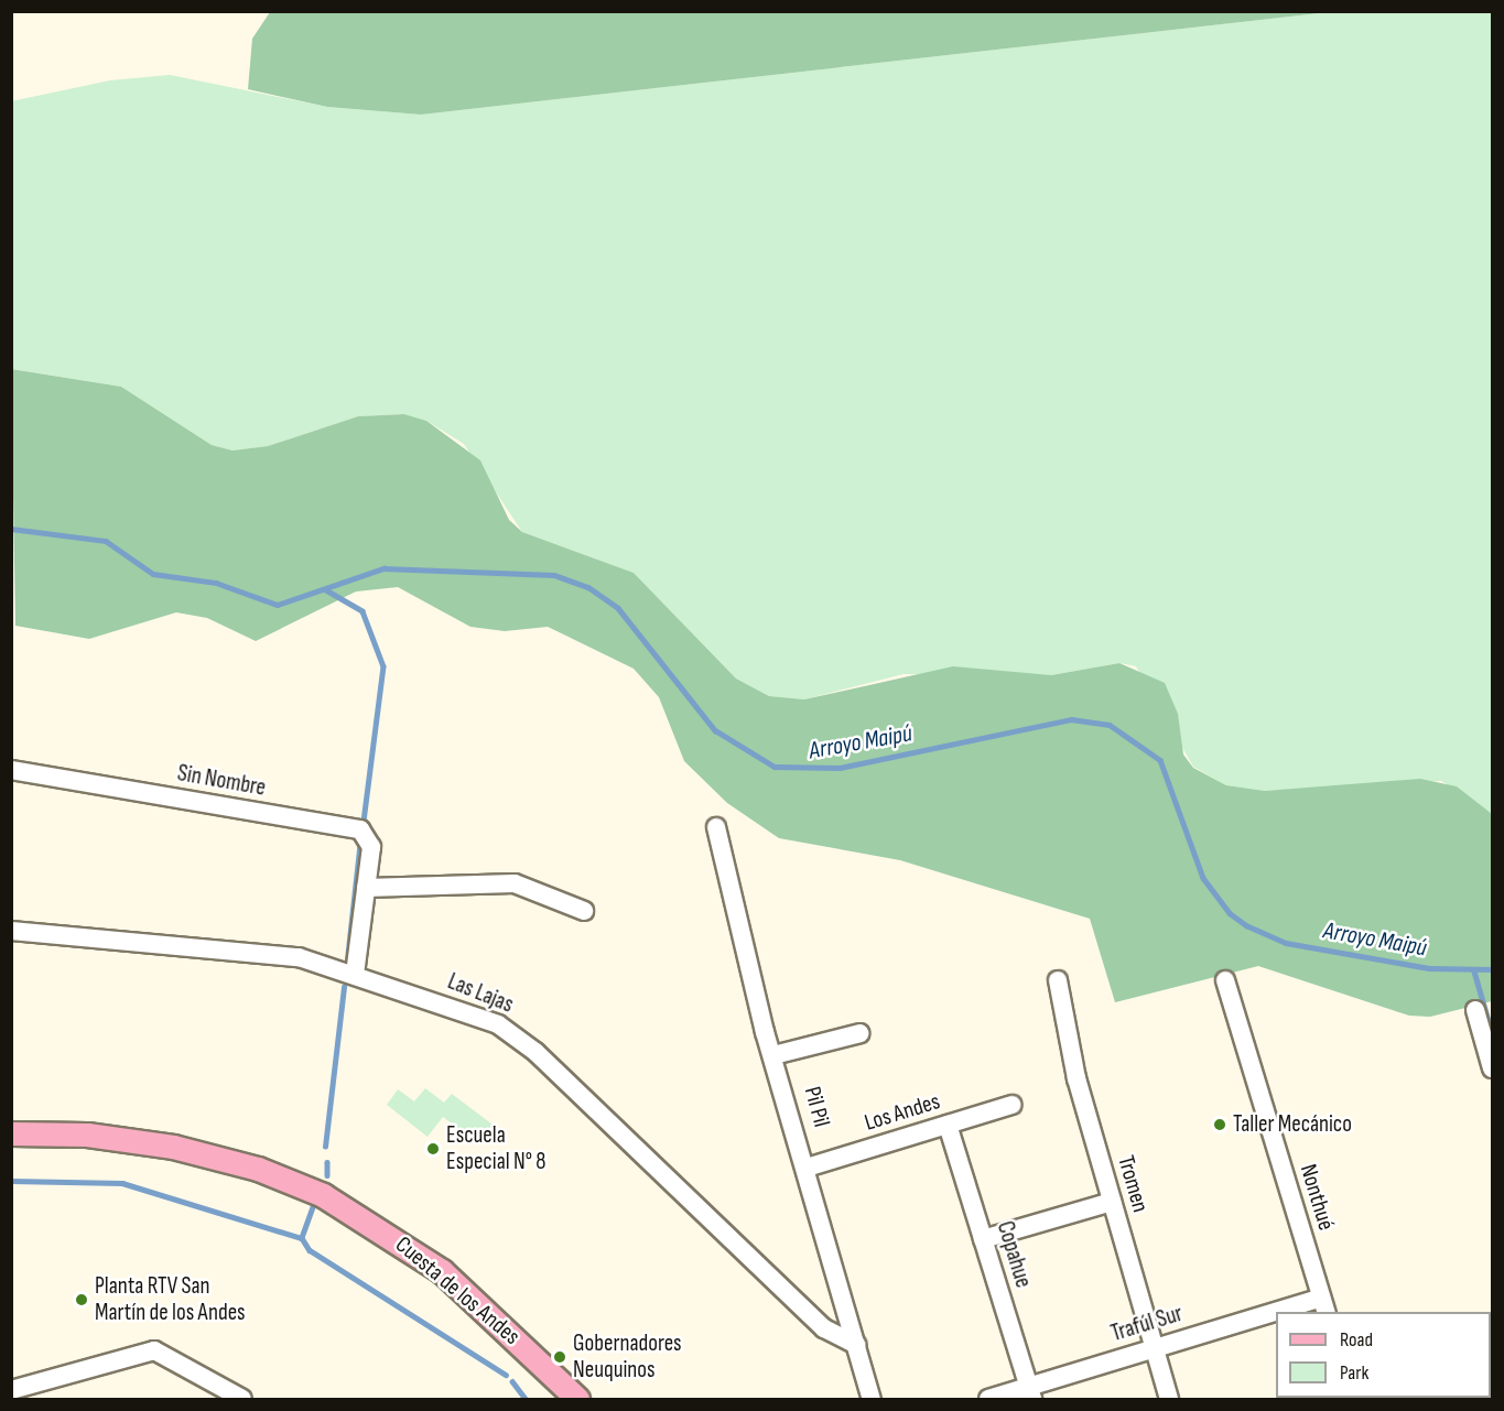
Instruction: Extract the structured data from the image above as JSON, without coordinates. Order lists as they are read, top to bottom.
{
  "streets": {
    "main road": ["Cuesta de los Andes"],
    "street": [
      "Sin Nombre",
      "Las Lajas",
      "Pil Pil",
      "Los Andes",
      "Tromen",
      "Nonthué",
      "Copahue",
      "Trafúl Sur"
    ]
  },
  "crossings": [
    ["Sin Nombre", "Las Lajas"],
    ["Las Lajas", "Pil Pil"],
    ["Pil Pil", "Los Andes"],
    ["Los Andes", "Copahue"],
    ["Tromen", "Trafúl Sur"],
    ["Nonthué", "Trafúl Sur"],
    ["Copahue", "Trafúl Sur"]
  ],
  "water": ["Arroyo Maipú"],
  "places": [
    "Taller Mecánico",
    "Escuela Especial N° 8",
    "Planta RTV San Martín de los Andes",
    "Gobernadores Neuquinos"
  ],
  "legend": ["Road", "Park"]
}
